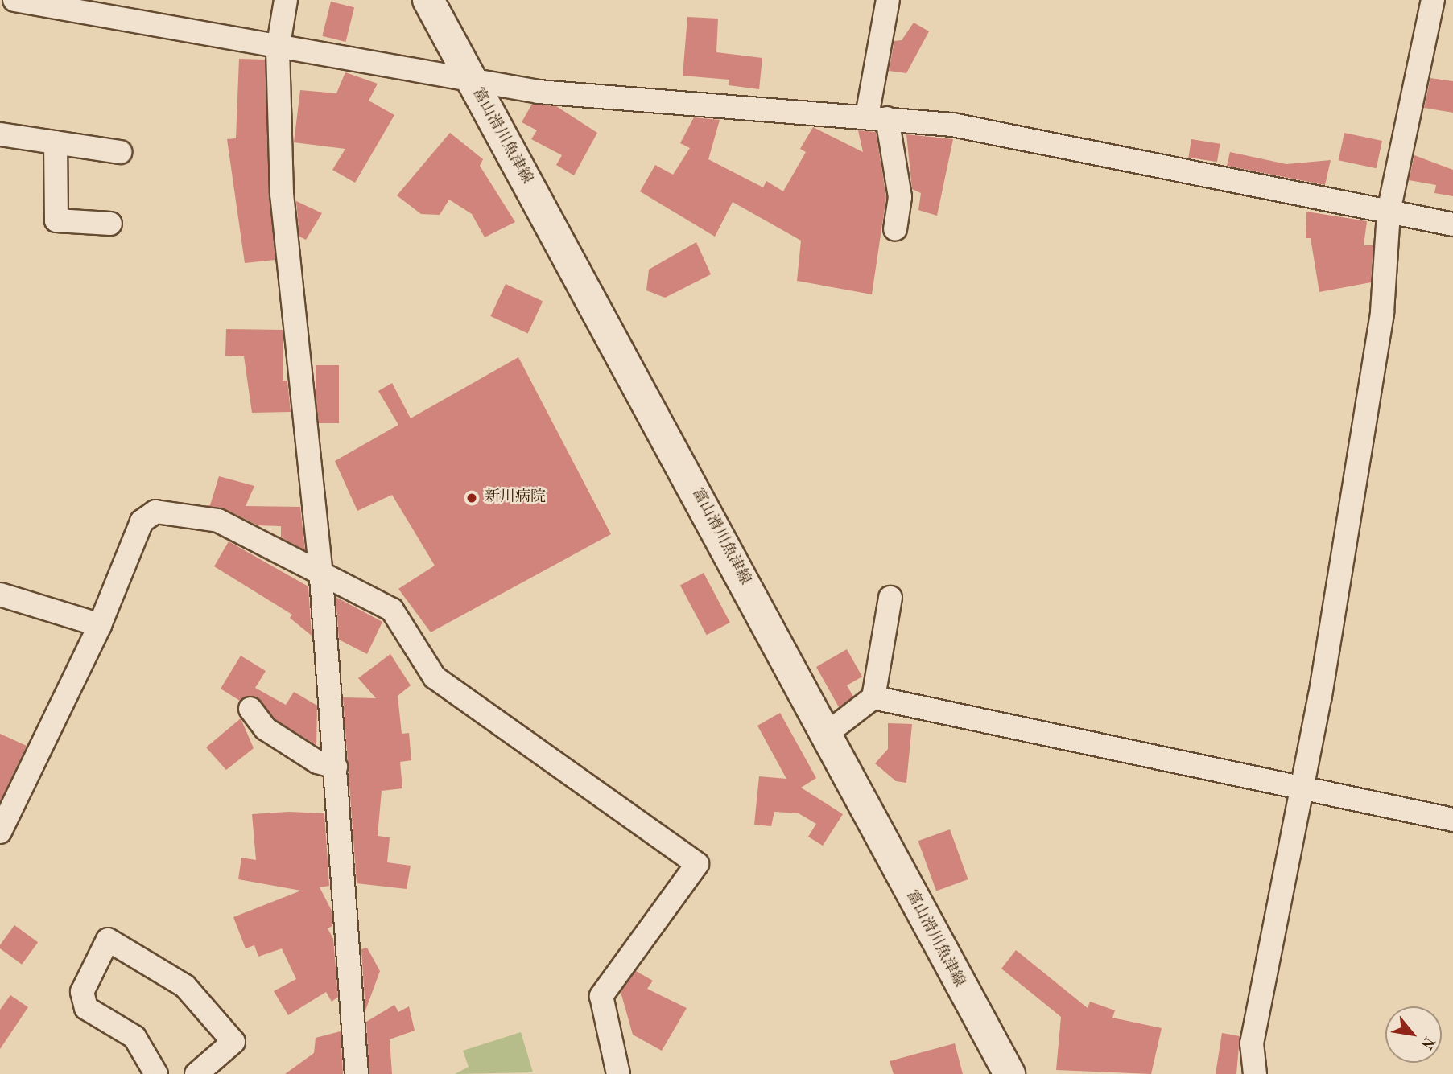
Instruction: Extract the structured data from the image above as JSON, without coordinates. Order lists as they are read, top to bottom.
{
  "streets": {
    "main road": ["富山滑川魚津線"]
  },
  "places": ["新川病院"],
  "north": "bottom right"
}
